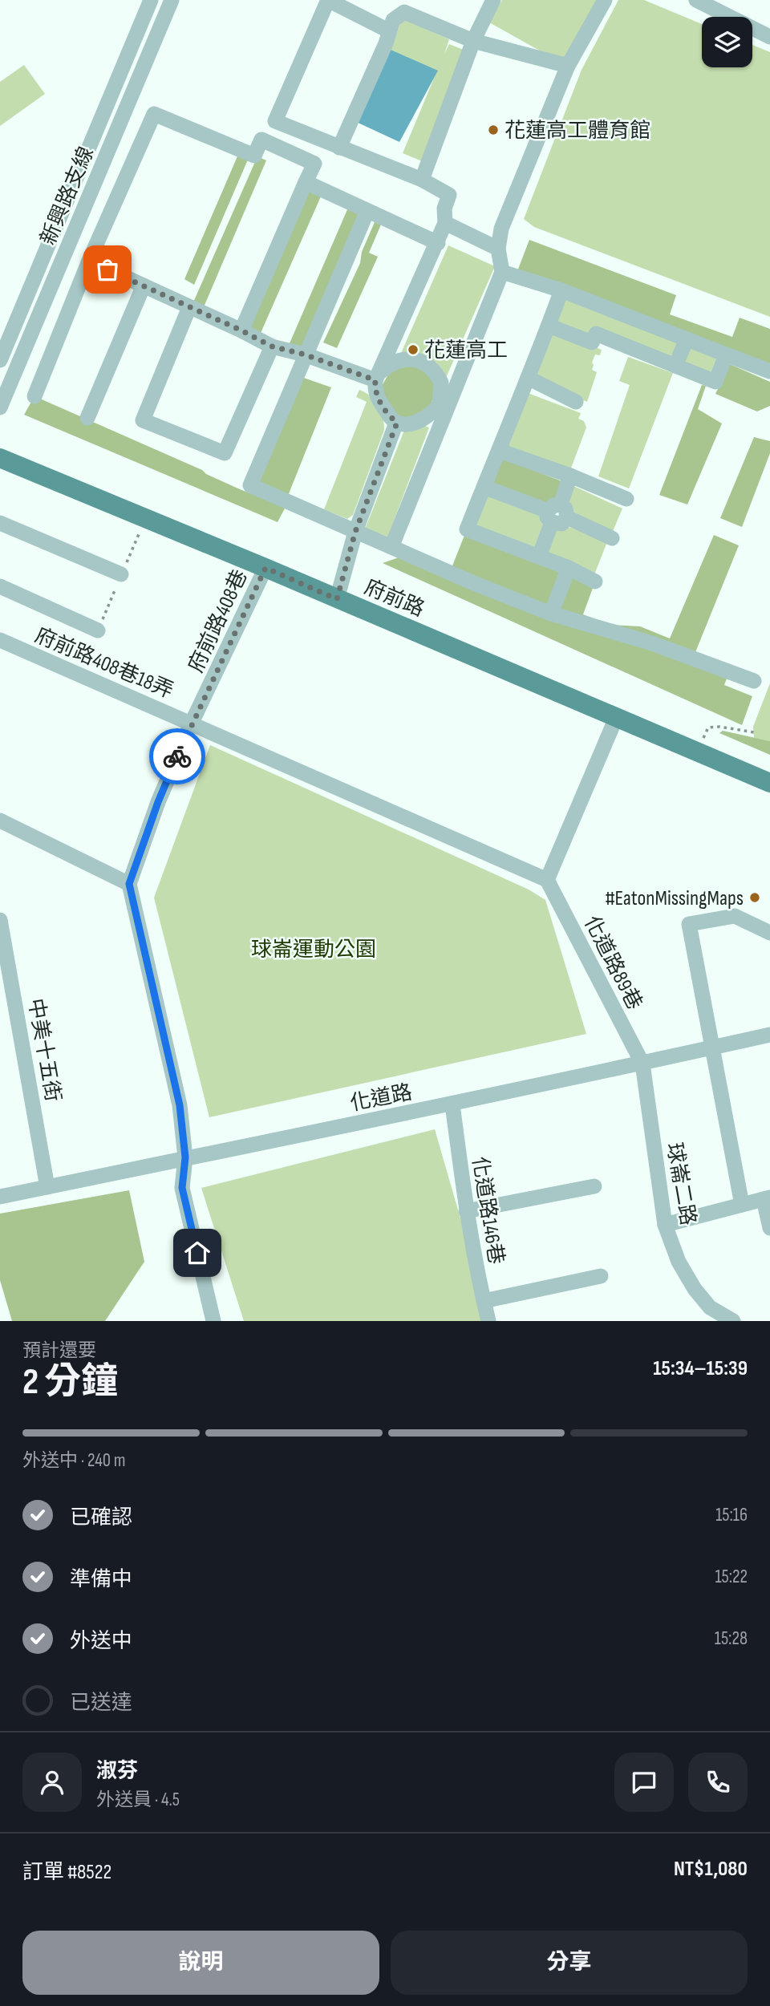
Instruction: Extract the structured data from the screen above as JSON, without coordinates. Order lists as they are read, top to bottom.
{
  "streets": {
    "main road": ["府前路"],
    "street": [
      "新興路支線",
      "府前路408巷",
      "府前路408巷18弄",
      "化道路89巷",
      "中美十五街",
      "化道路",
      "球崙二路",
      "化道路146巷"
    ]
  },
  "crossings": [
    ["府前路", "府前路408巷"],
    ["府前路408巷", "府前路408巷18弄"],
    ["府前路408巷18弄", "化道路89巷"],
    ["化道路89巷", "化道路"],
    ["化道路89巷", "球崙二路"],
    ["中美十五街", "化道路"],
    ["化道路", "球崙二路"],
    ["化道路", "化道路146巷"]
  ],
  "parks": ["球崙運動公園"],
  "places": ["花蓮高工體育館", "花蓮高工", "#EatonMissingMaps"],
  "page": {
    "heading": ["2 分鐘", "預計還要", "15:34–15:39"],
    "panel": [
      "淑芬",
      "外送員 · 4.5",
      "訂單 #8522",
      "NT$1,080"
    ],
    "bar": "外送中 · 240 m",
    "list": [
      ["已確認", "15:16"],
      ["準備中", "15:22"],
      ["外送中", "15:28"],
      "已送達"
    ],
    "buttons": ["說明", "分享"]
  }
}
